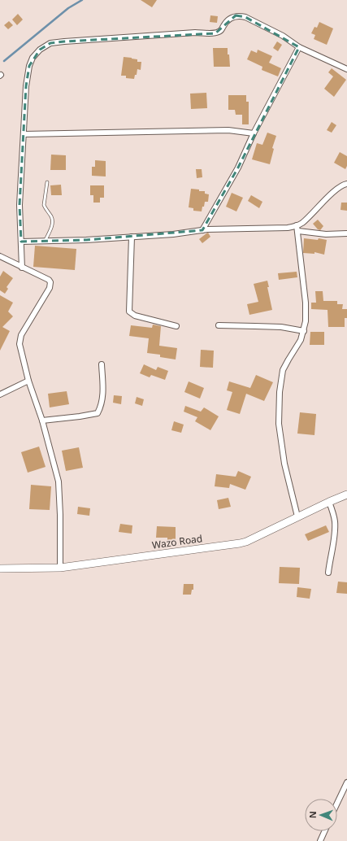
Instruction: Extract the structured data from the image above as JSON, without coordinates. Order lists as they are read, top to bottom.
{
  "streets": {
    "main road": ["Wazo Road"]
  },
  "north": "left"
}
